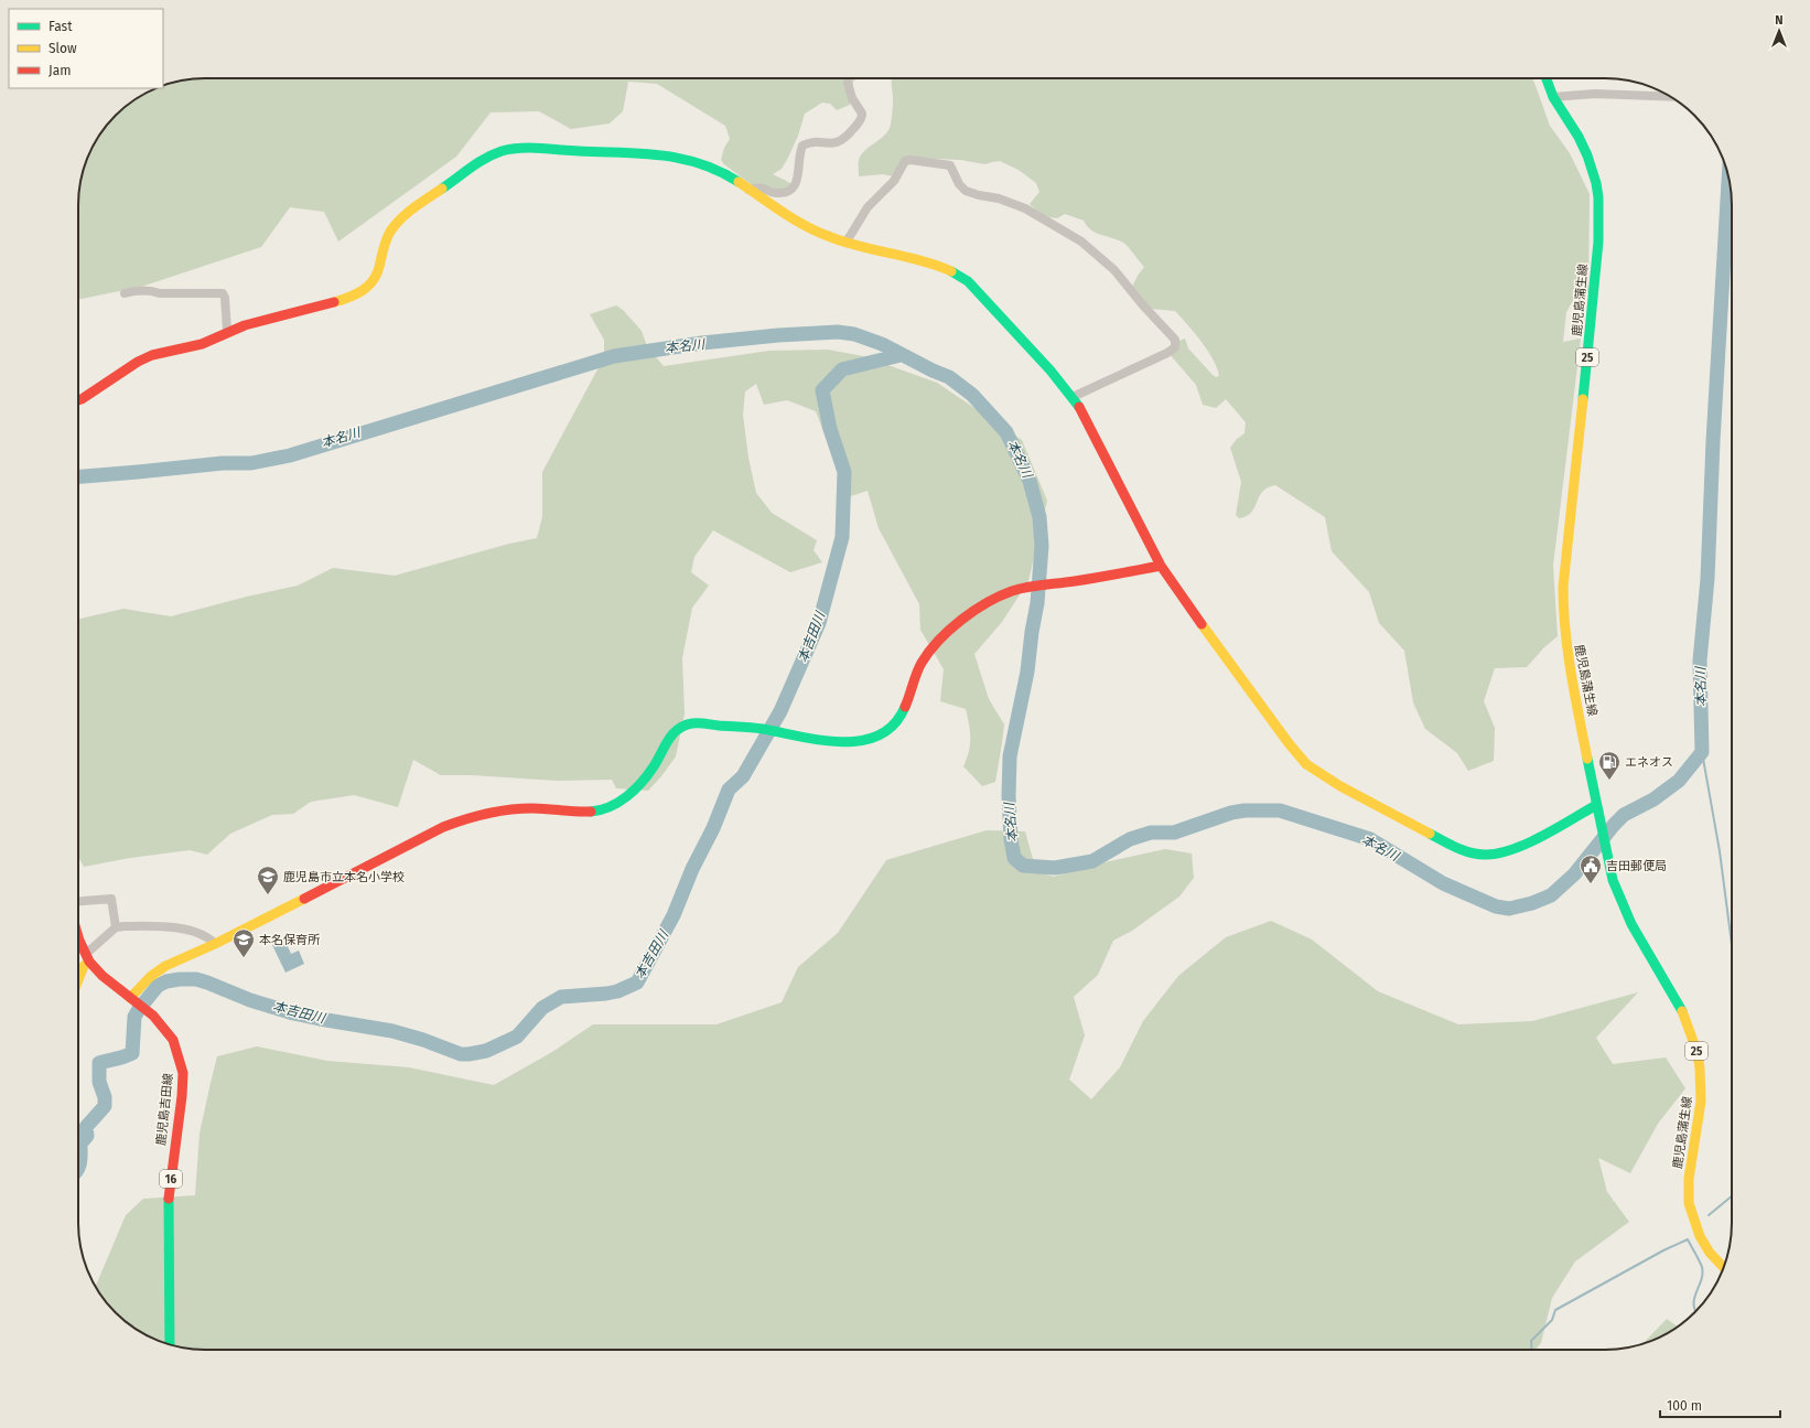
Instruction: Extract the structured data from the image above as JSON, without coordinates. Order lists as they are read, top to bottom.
{
  "streets": {
    "street": [
      "鹿児島蒲生線",
      "25",
      "鹿児島吉田線",
      "16"
    ]
  },
  "water": ["本名川", "本吉田川"],
  "places": {
    "fuel station": ["エネオス"],
    "public building": ["吉田郵便局"],
    "school or university": ["鹿児島市立本名小学校", "本名保育所"]
  },
  "legend": ["Fast", "Slow", "Jam"],
  "scale_bar": "100 m",
  "north": "top"
}
